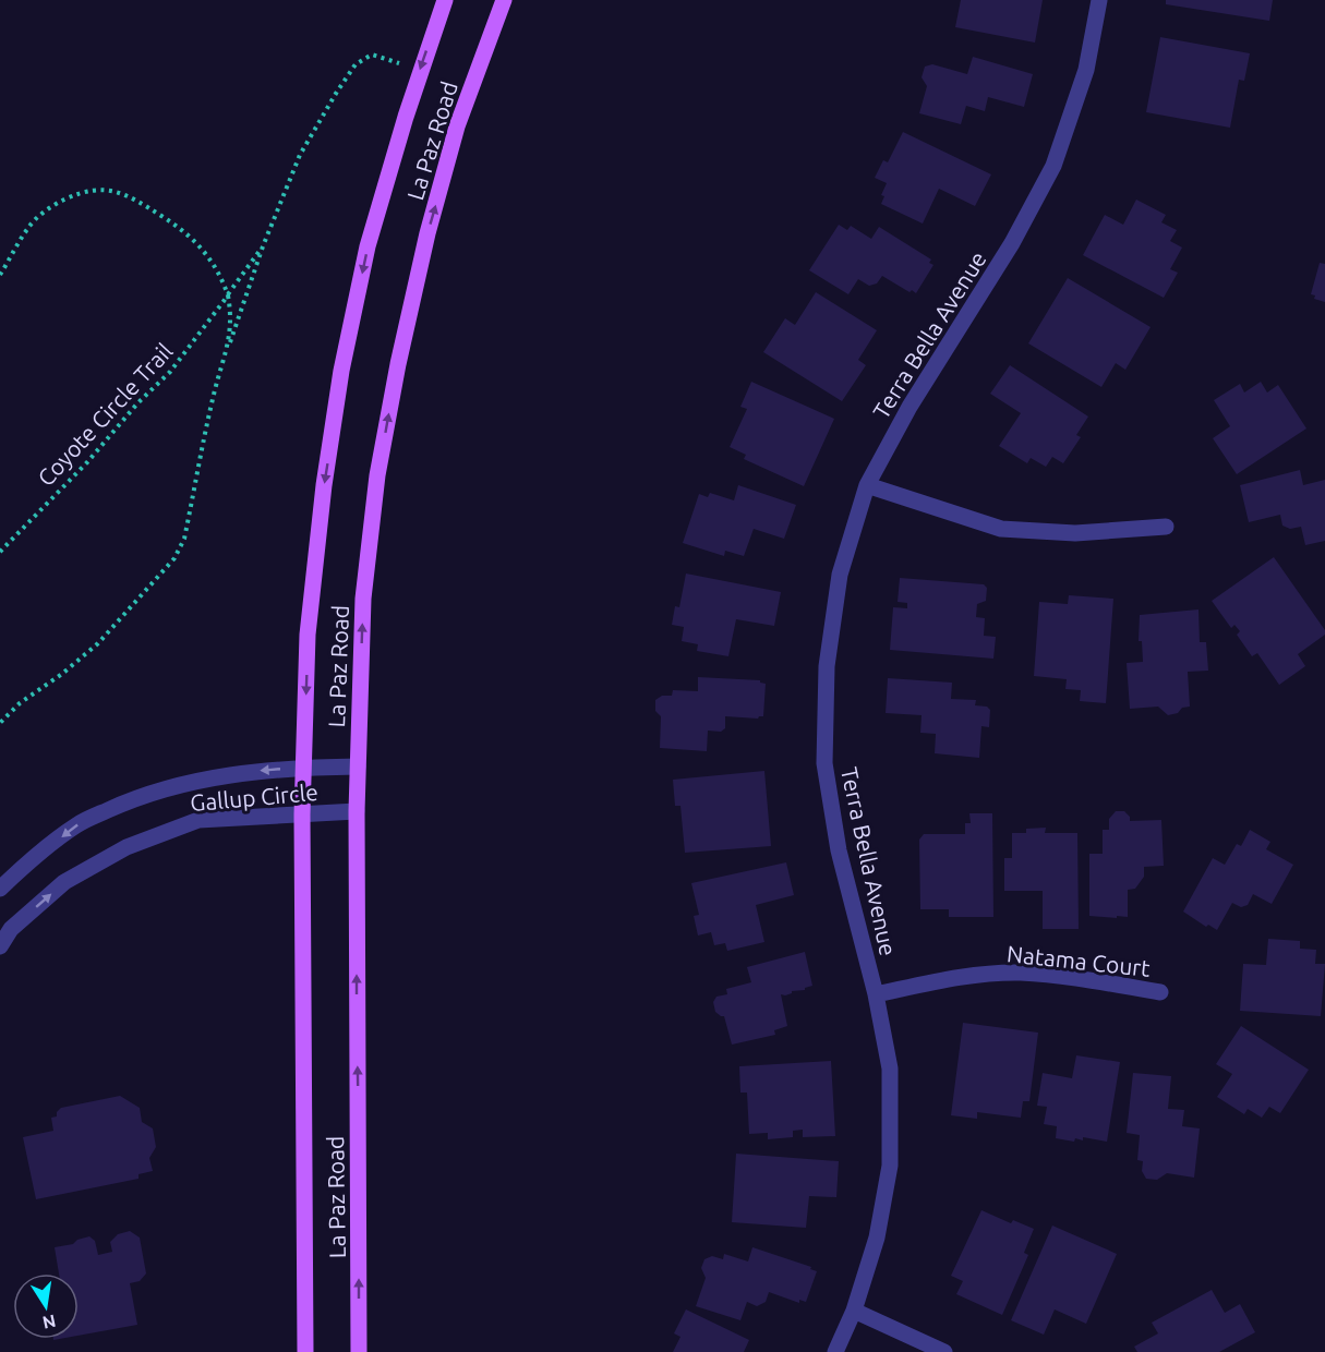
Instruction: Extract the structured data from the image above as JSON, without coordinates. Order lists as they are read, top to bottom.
{
  "streets": {
    "main road": ["La Paz Road"],
    "street": ["Terra Bella Avenue", "Gallup Circle", "Natama Court"],
    "path": ["Coyote Circle Trail"]
  },
  "crossings": [
    ["La Paz Road", "Coyote Circle Trail"],
    ["La Paz Road", "Gallup Circle"],
    ["Terra Bella Avenue", "Natama Court"]
  ],
  "north": "bottom"
}
